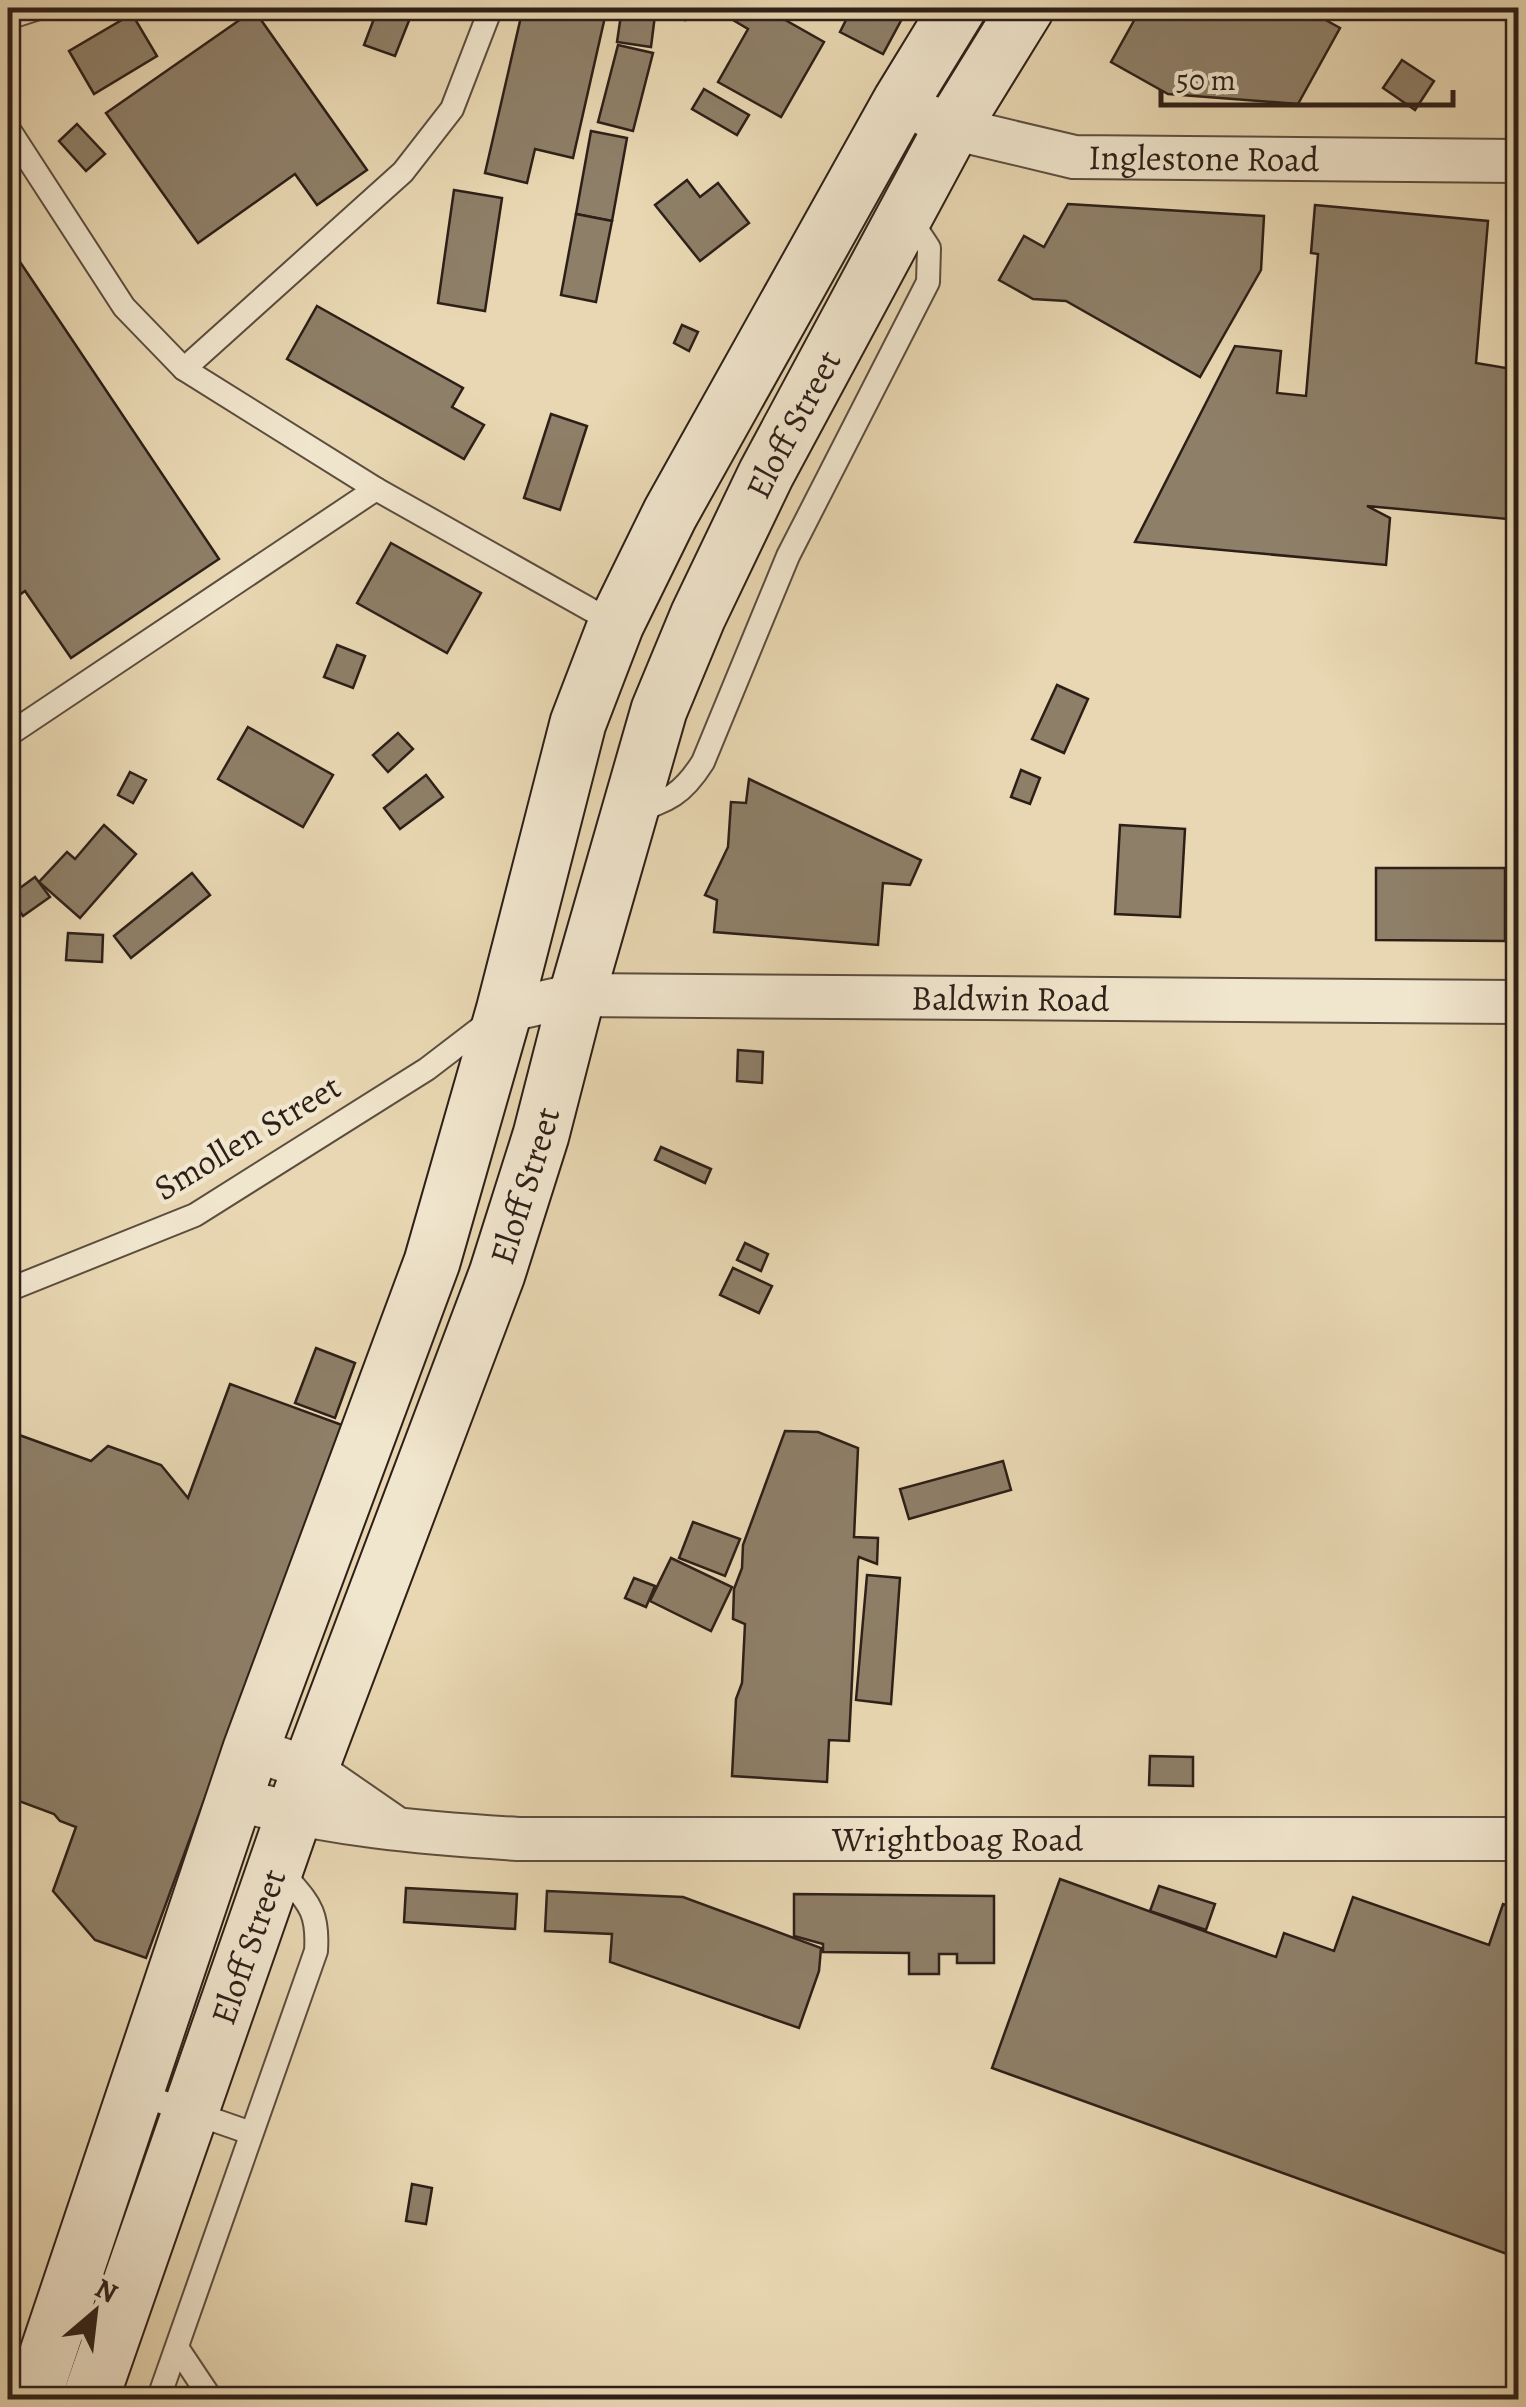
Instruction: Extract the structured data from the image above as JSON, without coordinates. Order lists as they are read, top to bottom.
{
  "streets": {
    "street": [
      "Inglestone Road",
      "Eloff Street",
      "Baldwin Road",
      "Wrightboag Road"
    ],
    "lane": ["Smollen Street"]
  },
  "crossings": [
    ["Inglestone Road", "Eloff Street"],
    ["Eloff Street", "Baldwin Road"],
    ["Eloff Street", "Smollen Street"],
    ["Eloff Street", "Wrightboag Road"],
    ["Baldwin Road", "Smollen Street"]
  ],
  "scale_bar": "50 m",
  "north": "top right"
}
